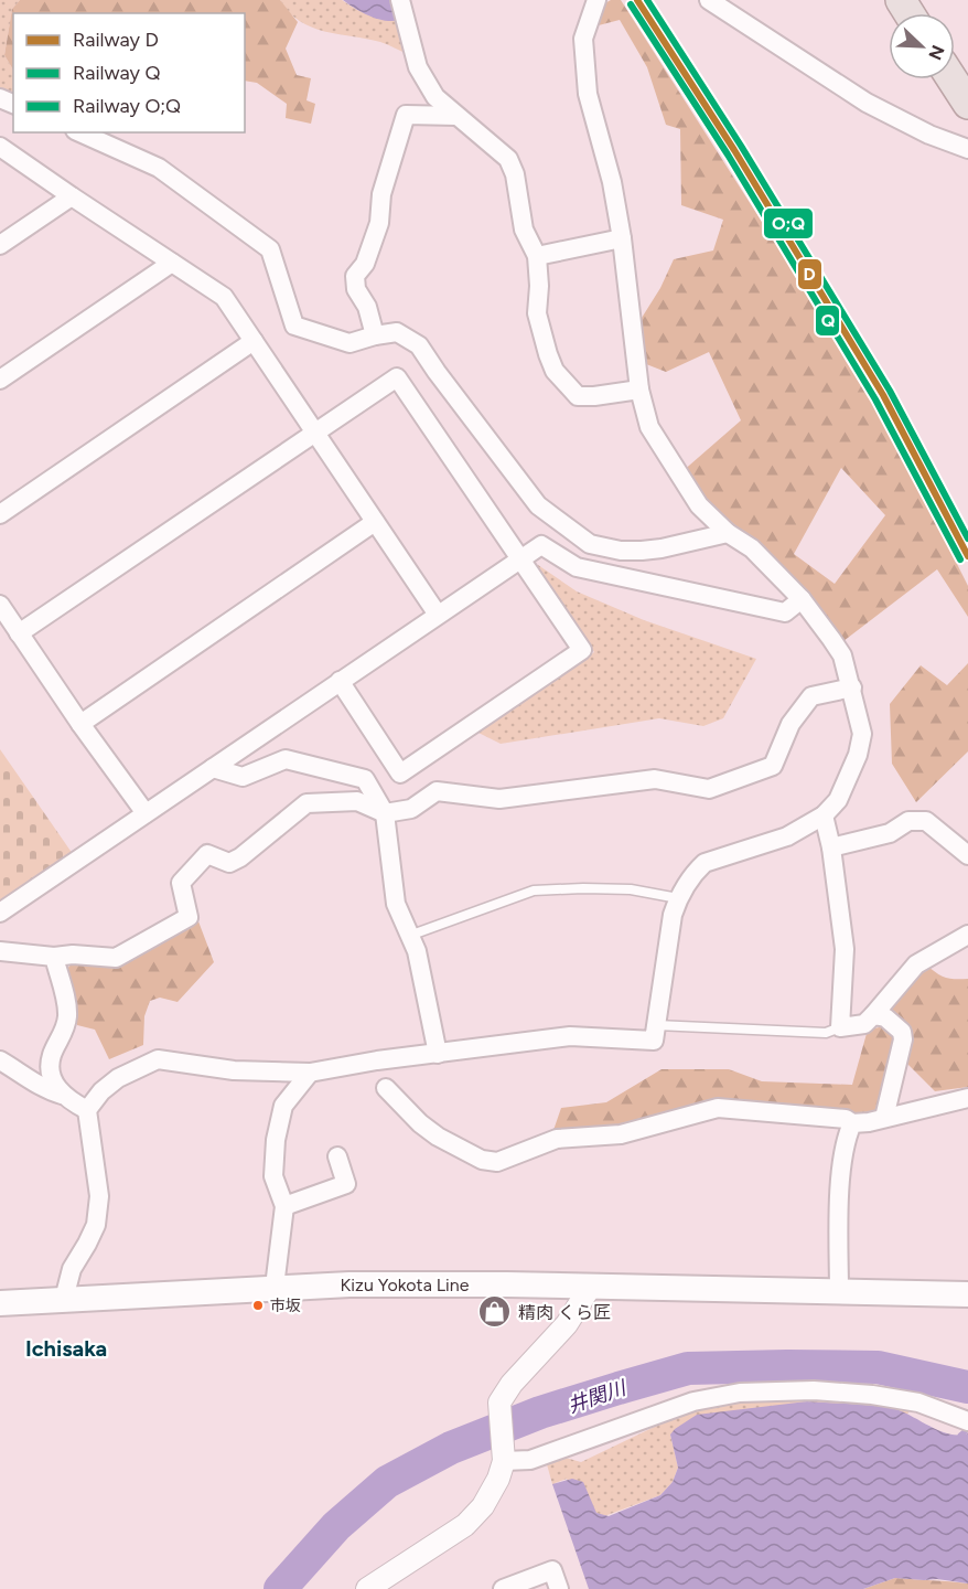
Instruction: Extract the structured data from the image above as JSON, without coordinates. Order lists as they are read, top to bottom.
{
  "streets": {
    "main road": ["Kizu Yokota Line"]
  },
  "districts": ["Ichisaka"],
  "water": ["井関川"],
  "places": {
    "other": ["市坂"],
    "shop": ["精肉 くら匠"]
  },
  "lines": ["rail line D", "rail line O;Q", "rail line Q"],
  "legend": ["Railway D", "Railway Q", "Railway O;Q"],
  "north": "bottom right"
}
